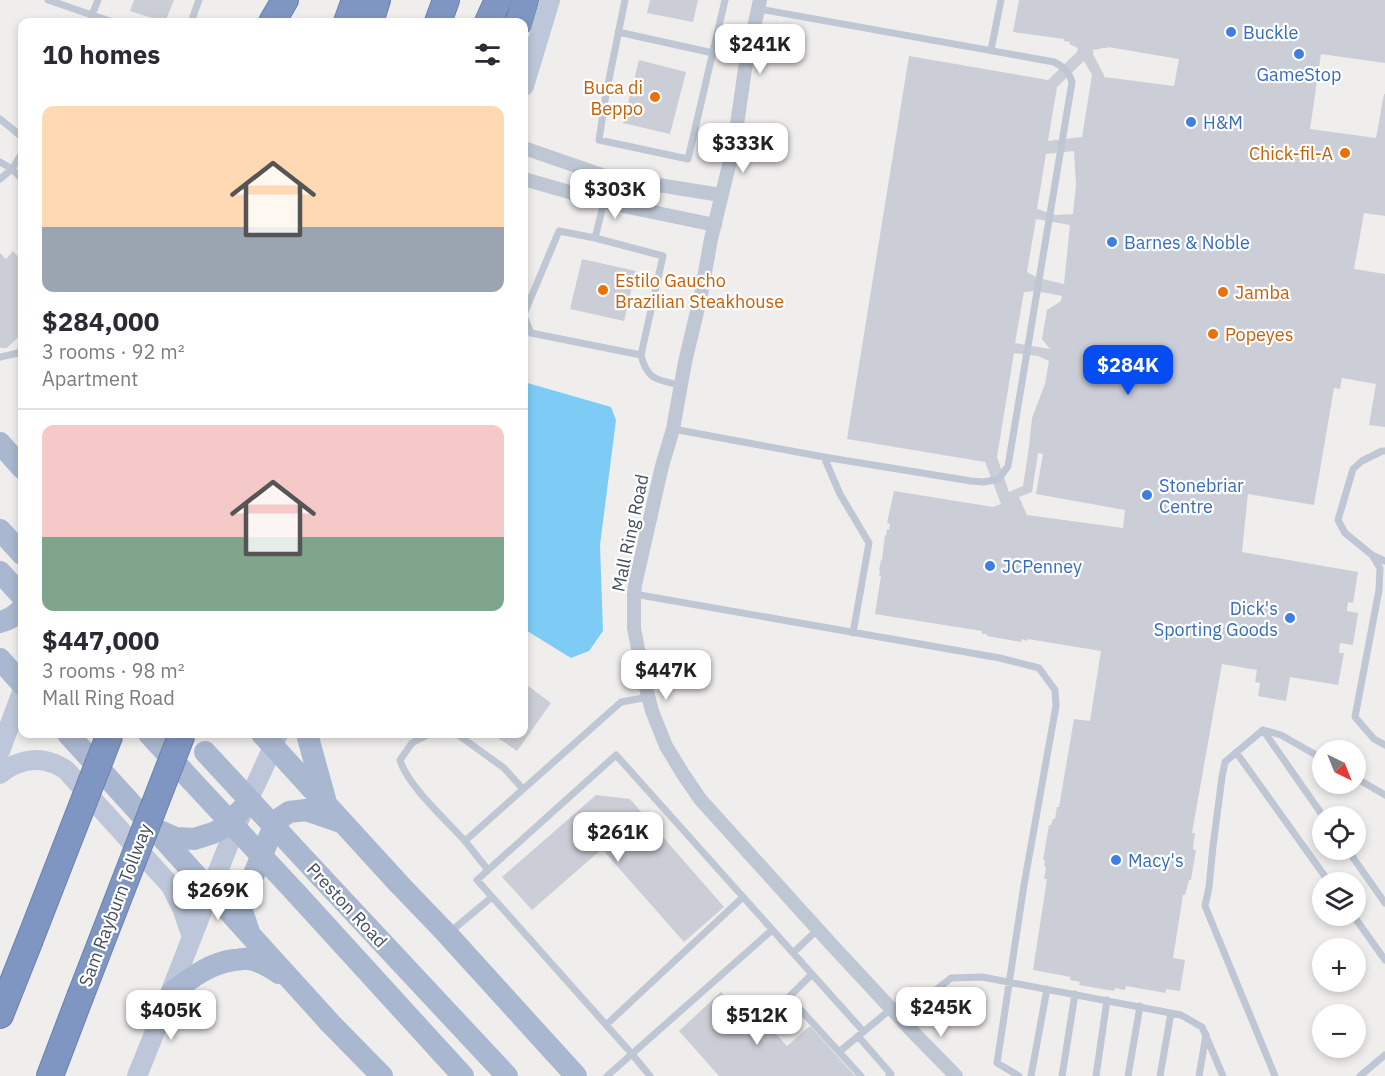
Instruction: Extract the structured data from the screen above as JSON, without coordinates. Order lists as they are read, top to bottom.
{
  "streets": {
    "highway": ["Sam Rayburn Tollway"],
    "main road": ["Preston Road"],
    "street": ["Mall Ring Road"]
  },
  "places": [
    "Buckle",
    "GameStop",
    "Buca di Beppo",
    "H&M",
    "Chick-fil-A",
    "Barnes & Noble",
    "Estilo Gaucho Brazilian Steakhouse",
    "Jamba",
    "Popeyes",
    "Stonebriar Centre",
    "JCPenney",
    "Dick's Sporting Goods",
    "Macy's"
  ],
  "north": "bottom right",
  "page": {
    "heading": "10 homes",
    "price": [
      "$241K",
      "$333K",
      "$303K",
      "$284K",
      "$447K",
      "$261K",
      "$269K",
      "$245K",
      "$405K",
      "$512K"
    ],
    "list": [
      {
        "name": "$284,000",
        "note": "3 rooms · 92 m² · Apartment"
      },
      {
        "name": "$447,000",
        "note": "3 rooms · 98 m² · Mall Ring Road"
      }
    ],
    "map_buttons": ["+", "−"]
  }
}
